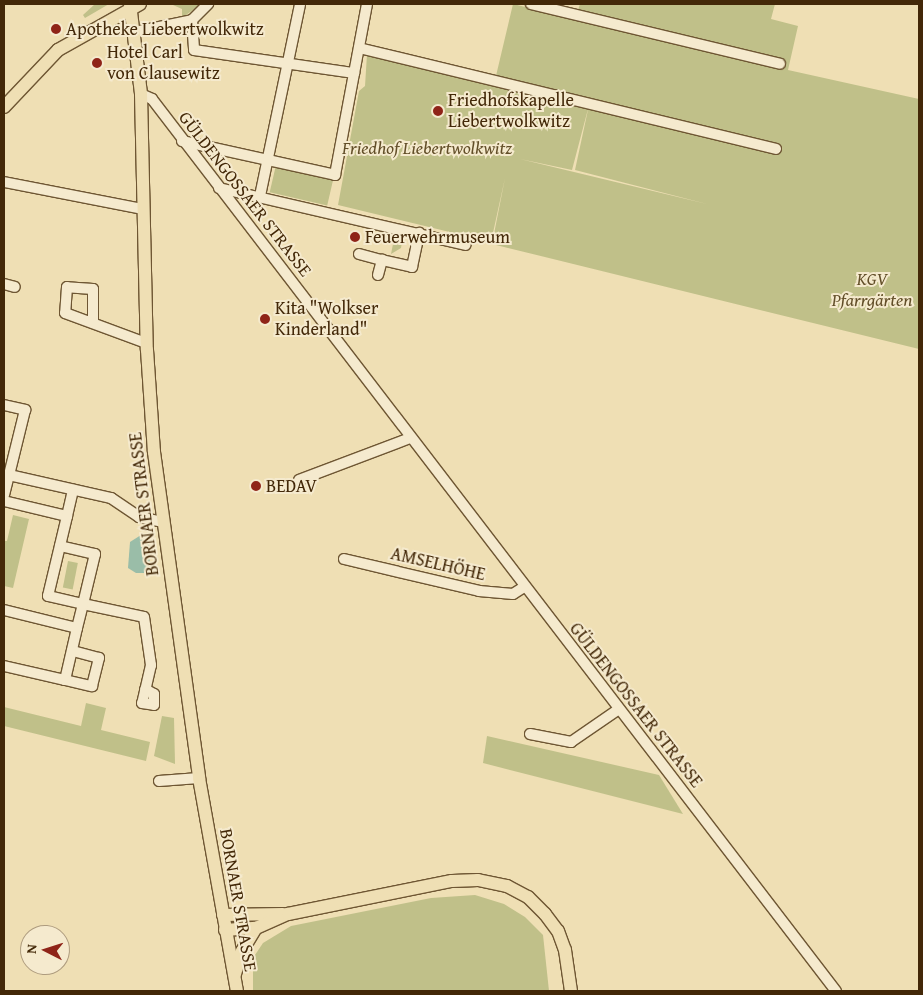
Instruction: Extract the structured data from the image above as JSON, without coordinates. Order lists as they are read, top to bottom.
{
  "streets": {
    "main road": ["BORNAER STRASSE"],
    "street": ["GÜLDENGOSSAER STRASSE", "AMSELHÖHE"]
  },
  "crossings": [
    ["GÜLDENGOSSAER STRASSE", "BORNAER STRASSE"],
    ["GÜLDENGOSSAER STRASSE", "AMSELHÖHE"]
  ],
  "parks": ["Friedhof Liebertwolkwitz", "KGV Pfarrgärten"],
  "places": [
    "Apotheke Liebertwolkwitz",
    "Hotel Carl von Clausewitz",
    "Friedhofskapelle Liebertwolkwitz",
    "Feuerwehrmuseum",
    "Kita \"Wolkser Kinderland\"",
    "BEDAV"
  ],
  "north": "left"
}
